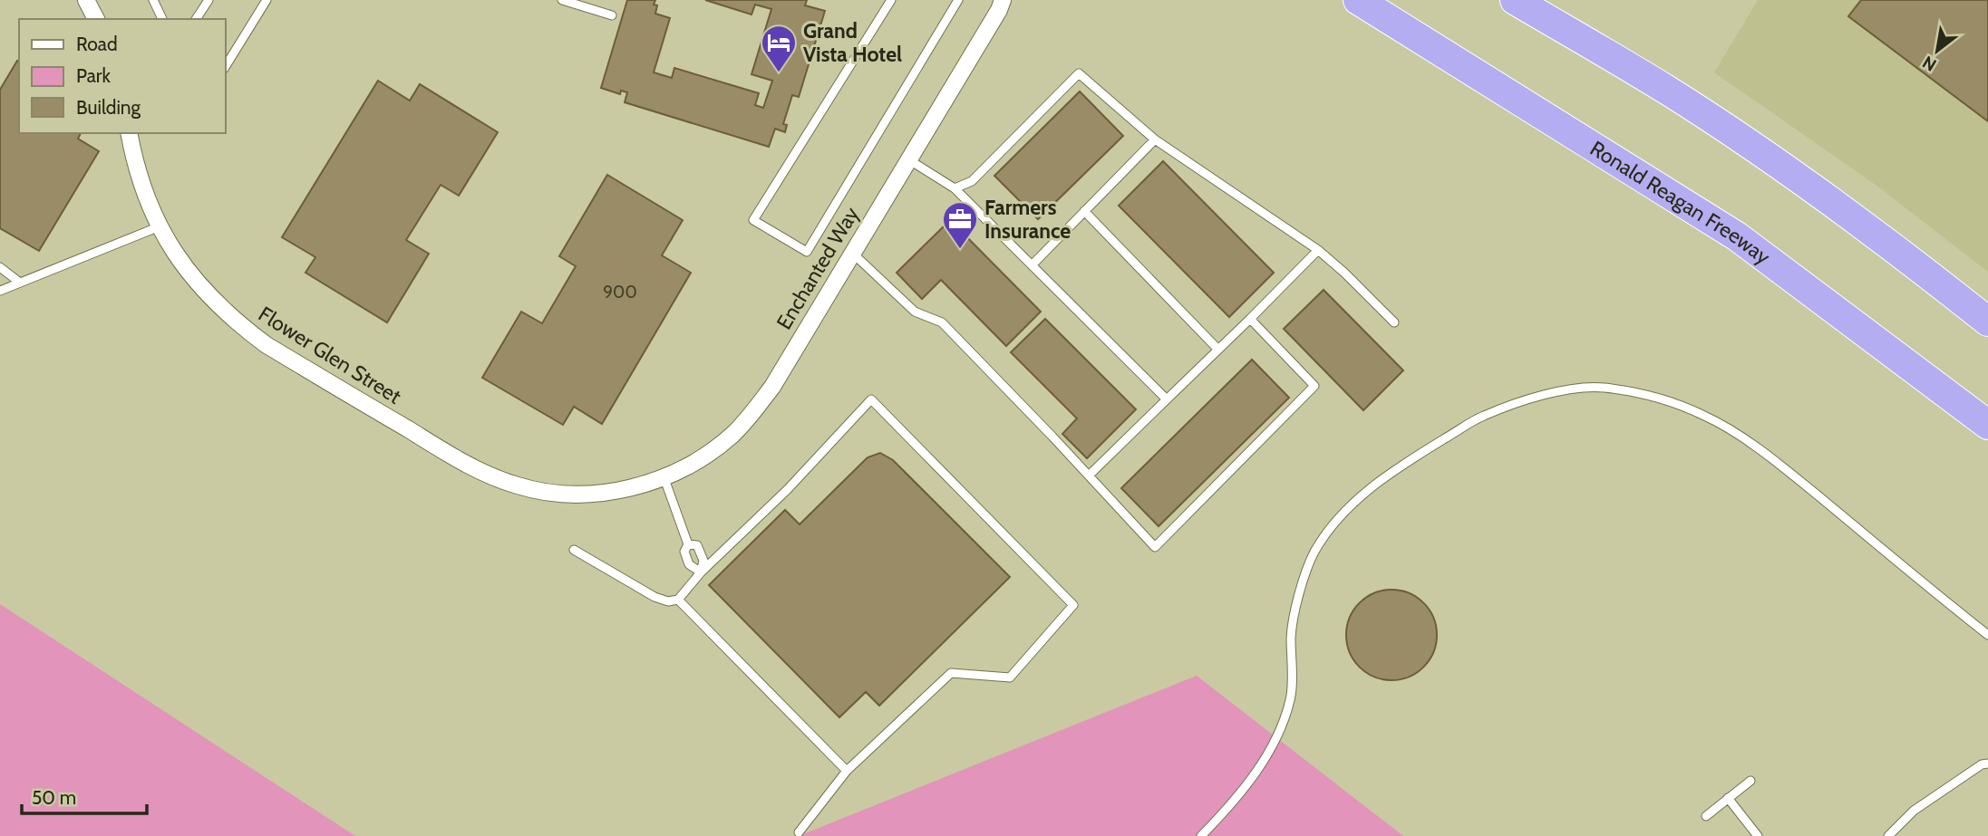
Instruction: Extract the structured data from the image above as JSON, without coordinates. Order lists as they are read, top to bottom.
{
  "streets": {
    "highway": ["Ronald Reagan Freeway"],
    "street": ["Enchanted Way", "Flower Glen Street"]
  },
  "crossings": [
    ["Enchanted Way", "Flower Glen Street"]
  ],
  "places": {
    "hotel": ["Grand Vista Hotel"],
    "office": ["Farmers Insurance"]
  },
  "house_numbers": ["900"],
  "legend": ["Road", "Park", "Building"],
  "scale_bar": "50 m",
  "north": "bottom left"
}
